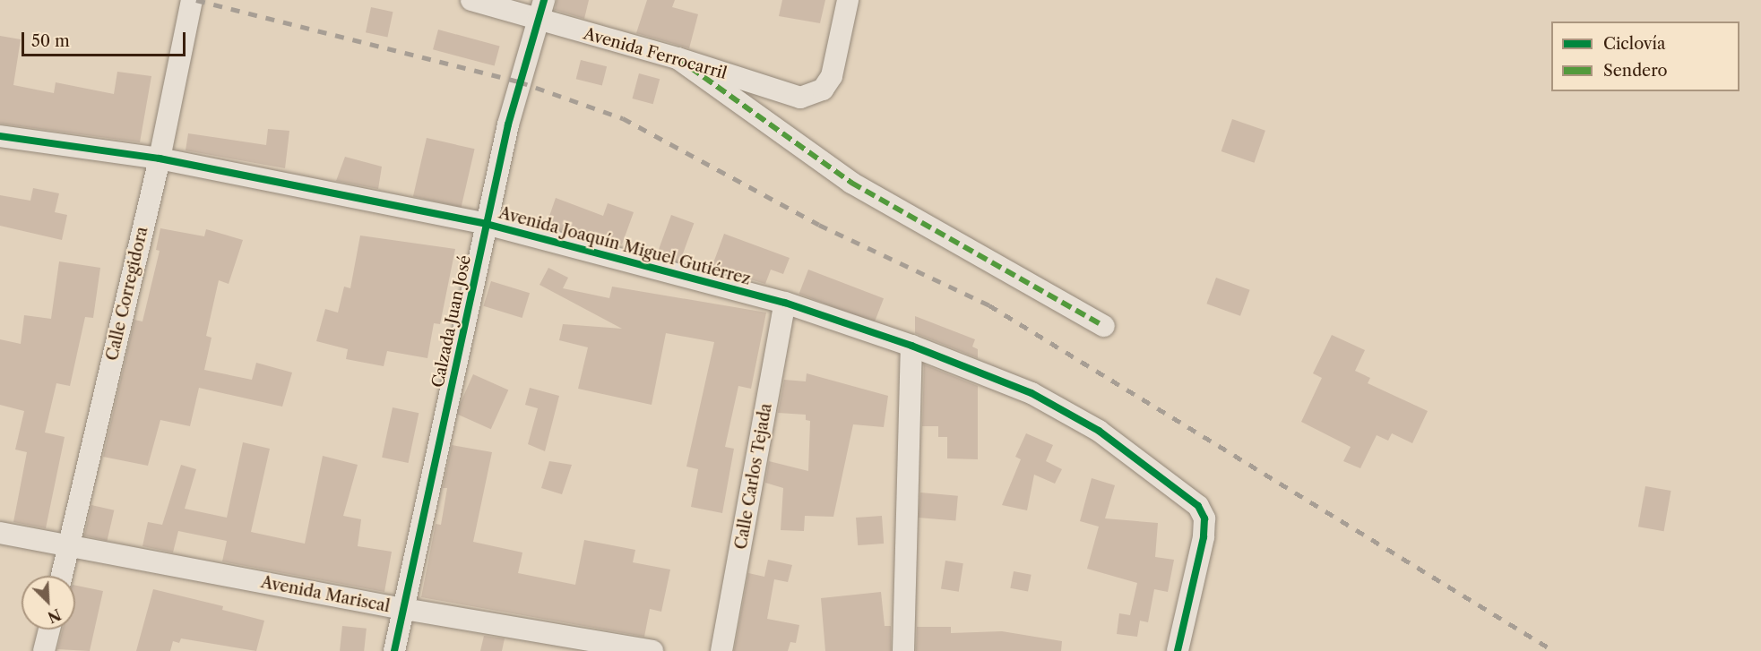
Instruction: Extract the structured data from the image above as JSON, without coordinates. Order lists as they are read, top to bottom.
{
  "streets": {
    "street": [
      "Avenida Ferrocarril",
      "Avenida Joaquín Miguel Gutiérrez",
      "Calle Corregidora",
      "Calzada Juan José",
      "Calle Carlos Tejada",
      "Avenida Mariscal"
    ]
  },
  "crossings": [
    ["Avenida Ferrocarril", "Calzada Juan José"],
    ["Avenida Joaquín Miguel Gutiérrez", "Calle Corregidora"],
    ["Avenida Joaquín Miguel Gutiérrez", "Calzada Juan José"],
    ["Avenida Joaquín Miguel Gutiérrez", "Calle Carlos Tejada"],
    ["Calle Corregidora", "Avenida Mariscal"],
    ["Calzada Juan José", "Avenida Mariscal"]
  ],
  "legend": ["Ciclovía", "Sendero"],
  "scale_bar": "50 m",
  "north": "bottom right"
}
